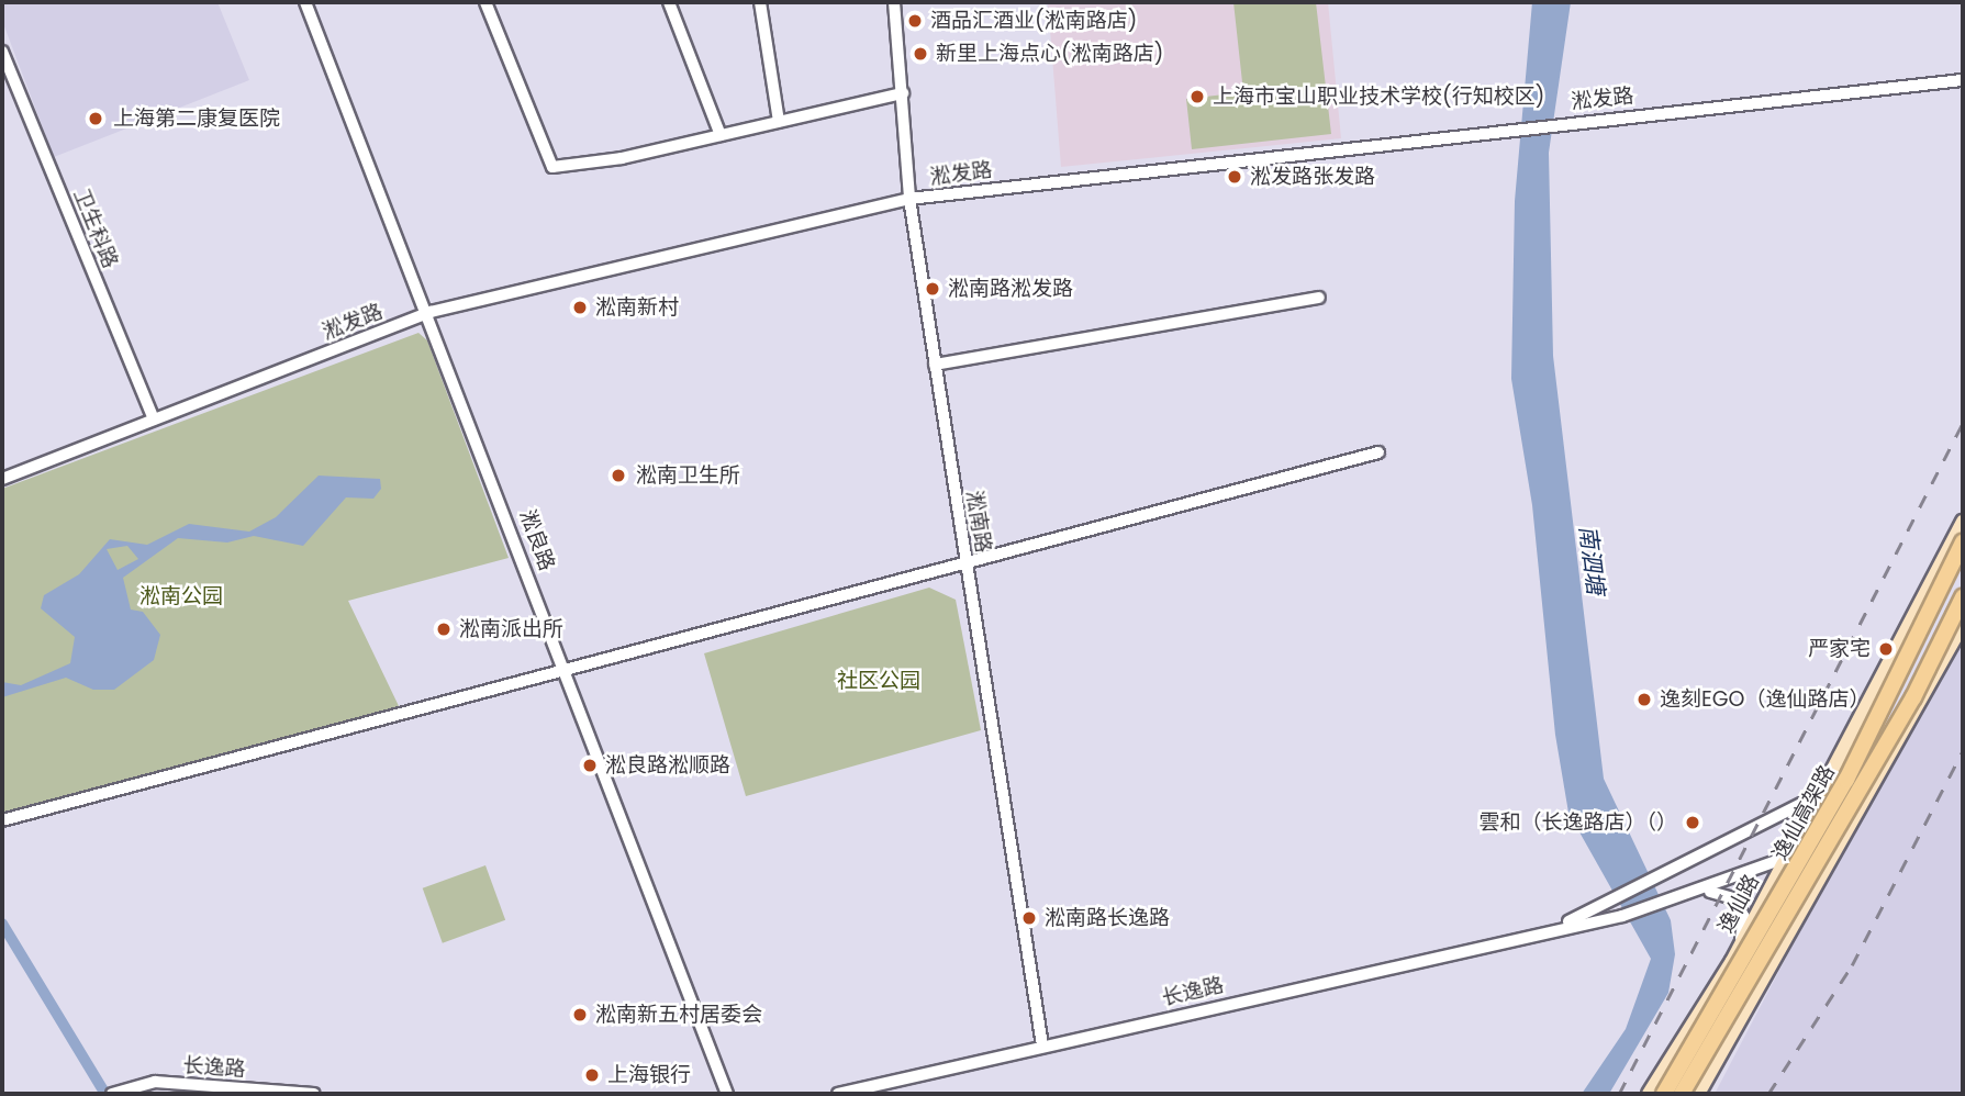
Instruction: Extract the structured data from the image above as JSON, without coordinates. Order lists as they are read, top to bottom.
{
  "streets": {
    "highway": ["逸仙高架路"],
    "main road": ["逸仙路"],
    "street": [
      "淞发路",
      "卫生科路",
      "淞南路",
      "淞良路",
      "长逸路"
    ]
  },
  "crossings": [
    ["淞发路", "卫生科路"],
    ["淞发路", "淞南路"],
    ["淞发路", "淞良路"],
    ["淞南路", "长逸路"],
    ["逸仙路", "长逸路"]
  ],
  "water": ["南泗塘"],
  "parks": ["淞南公园", "社区公园"],
  "places": [
    "酒品汇酒业(淞南路店)",
    "新里上海点心(淞南路店)",
    "上海市宝山职业技术学校(行知校区)",
    "上海第二康复医院",
    "淞发路张发路",
    "淞南路淞发路",
    "淞南新村",
    "淞南卫生所",
    "淞南派出所",
    "严家宅",
    "逸刻EGO（逸仙路店）",
    "淞良路淞顺路",
    "雲和（长逸路店）（）",
    "淞南路长逸路",
    "淞南新五村居委会",
    "上海银行"
  ]
}
